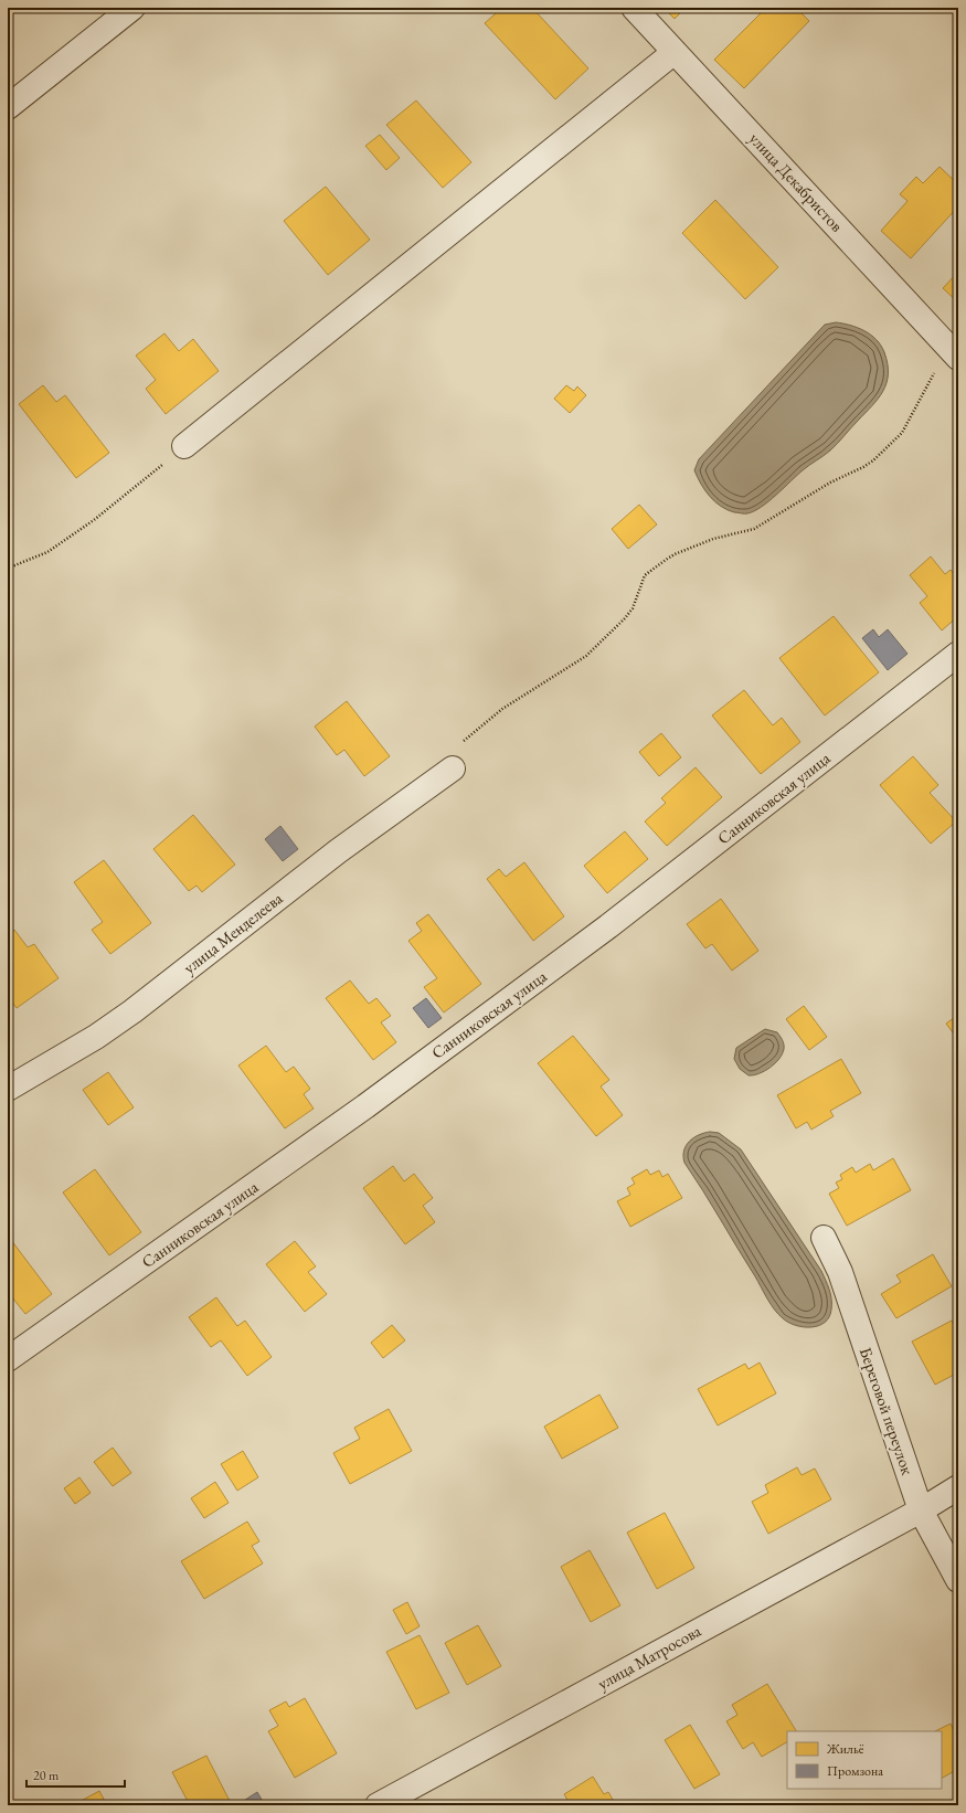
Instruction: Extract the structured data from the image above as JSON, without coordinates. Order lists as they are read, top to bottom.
{
  "streets": {
    "street": [
      "улица Декабристов",
      "Санниковская улица",
      "улица Менделеева",
      "Береговой переулок",
      "улица Матросова"
    ]
  },
  "crossings": [
    ["Береговой переулок", "улица Матросова"]
  ],
  "legend": ["Жильё", "Промзона"],
  "scale_bar": "20 m"
}
